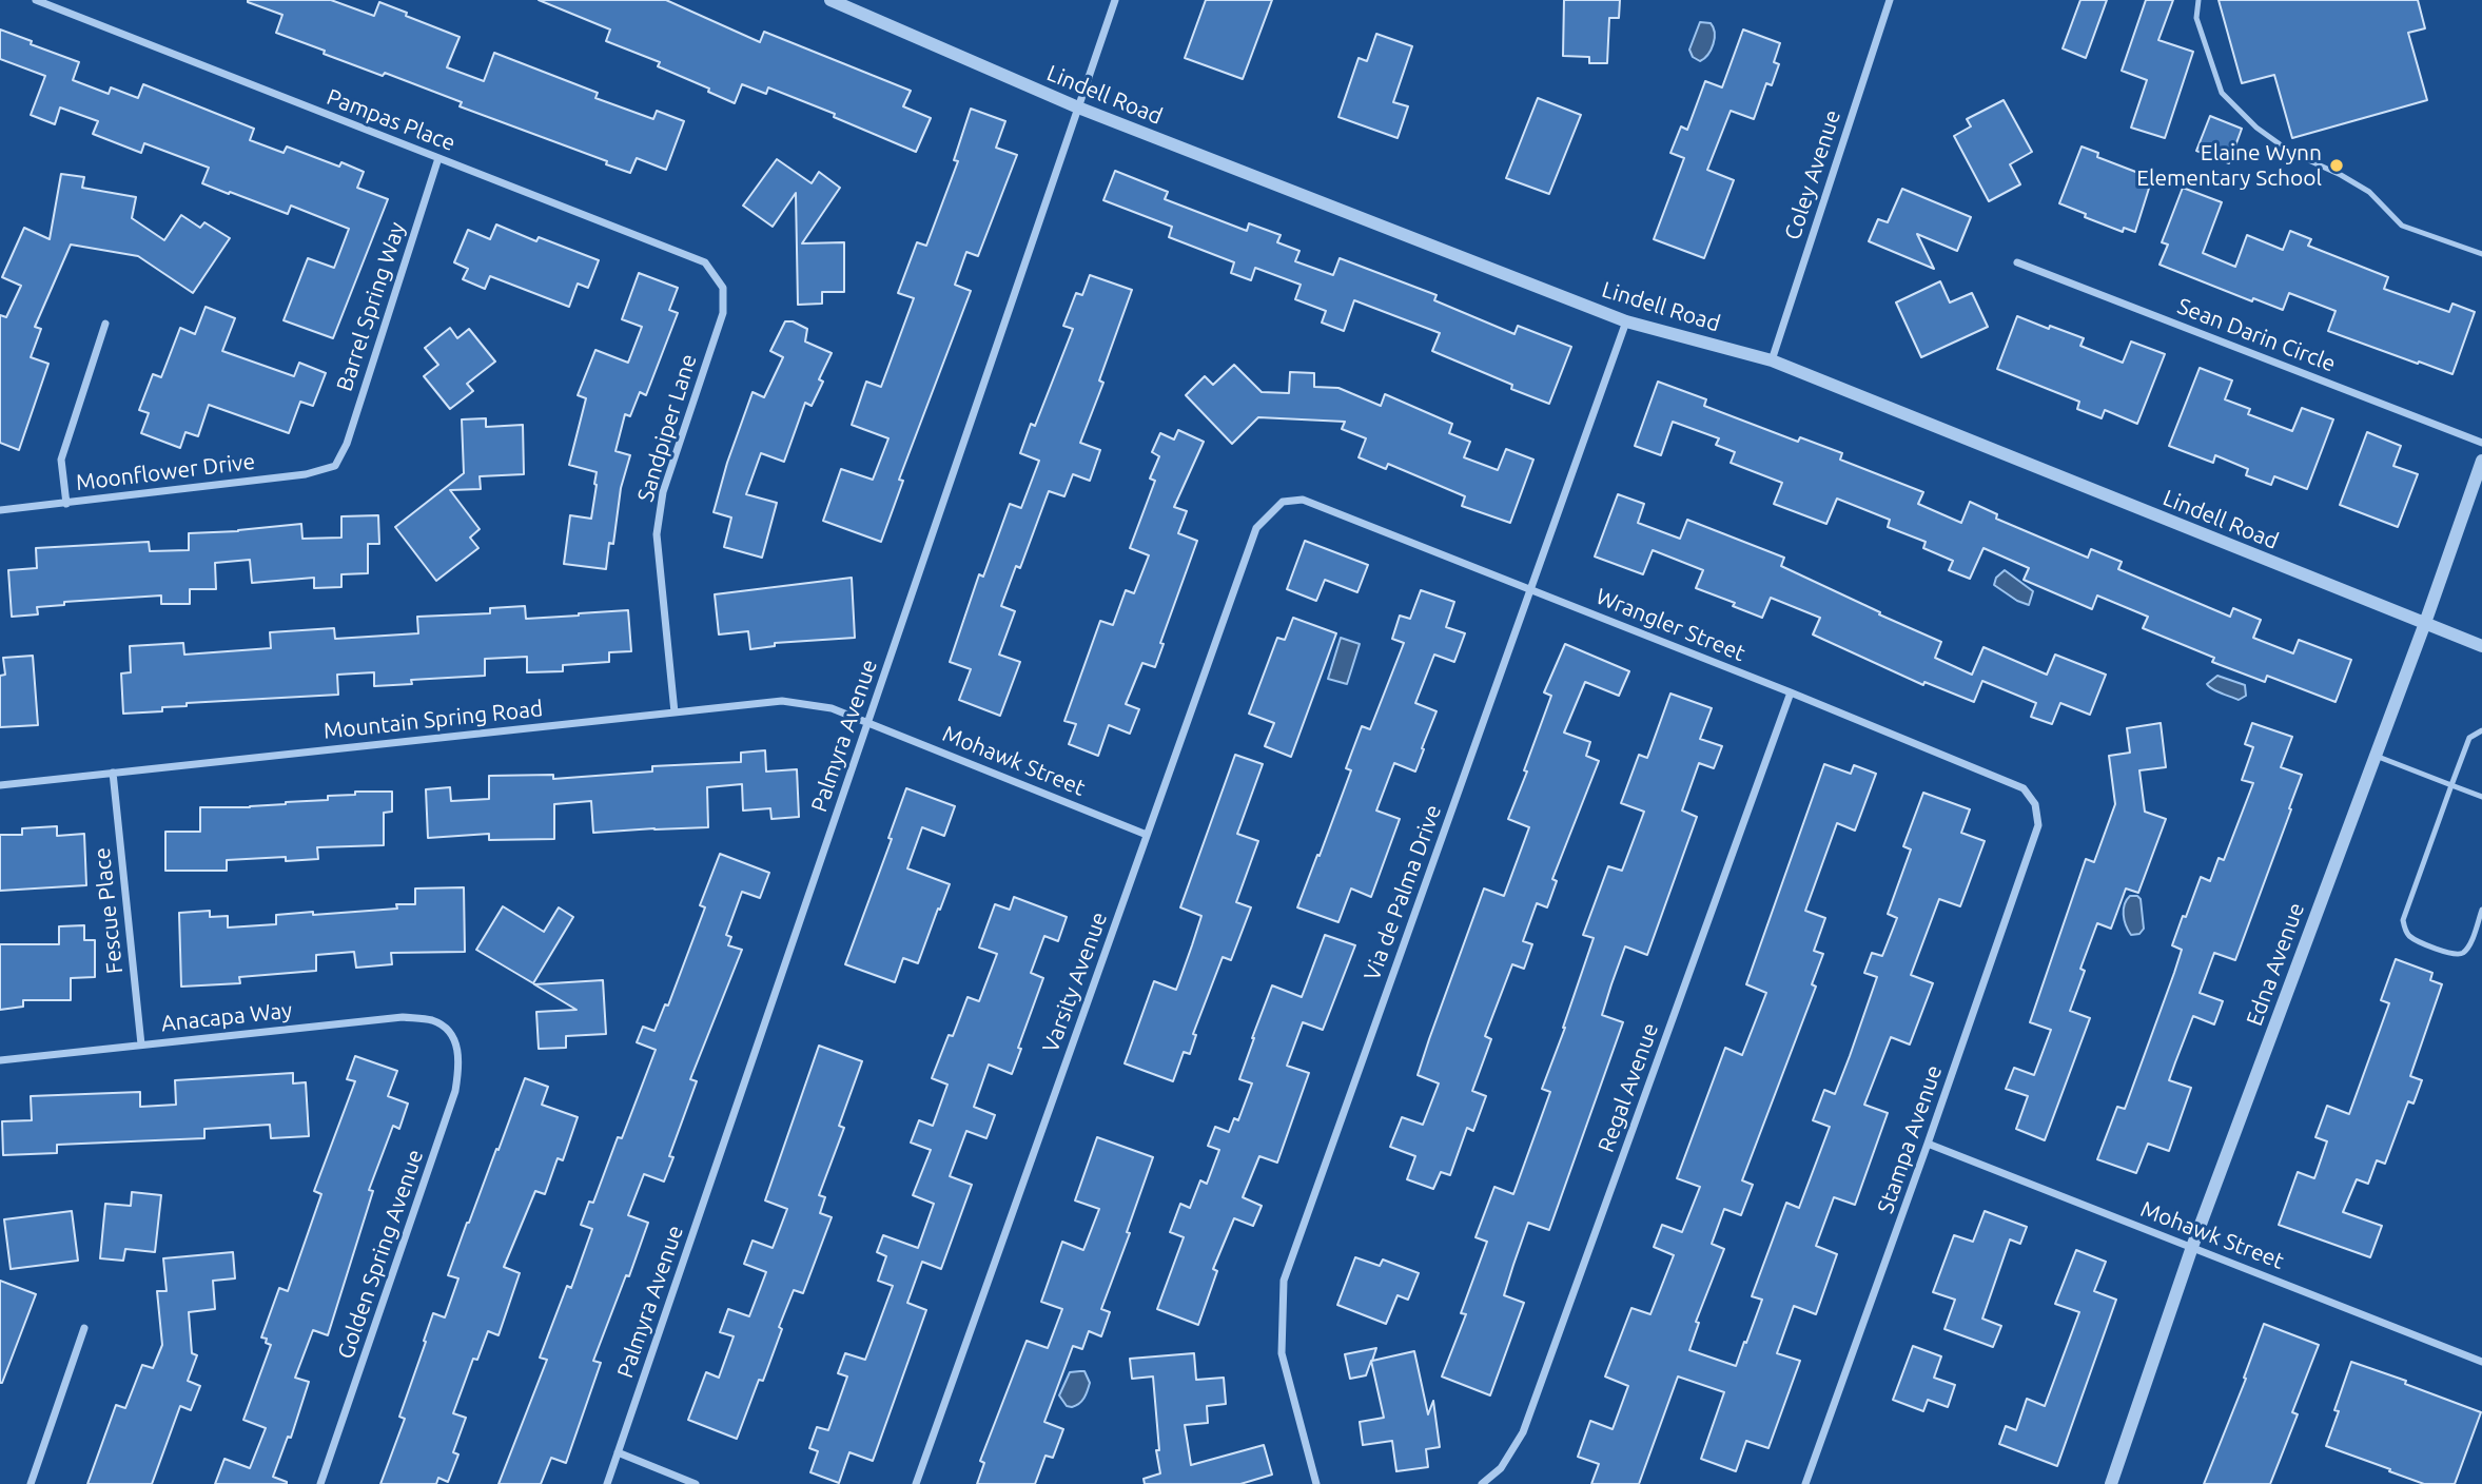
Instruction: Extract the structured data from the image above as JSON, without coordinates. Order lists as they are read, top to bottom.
{
  "streets": {
    "street": [
      "Lindell Road",
      "Pampas Place",
      "Coley Avenue",
      "Barrel Spring Way",
      "Sean Darin Circle",
      "Sandpiper Lane",
      "Moonflower Drive",
      "Wrangler Street",
      "Mountain Spring Road",
      "Palmyra Avenue",
      "Mohawk Street",
      "Via de Palma Drive",
      "Fescue Place",
      "Edna Avenue",
      "Varsity Avenue",
      "Anacapa Way",
      "Regal Avenue",
      "Stampa Avenue",
      "Golden Spring Avenue"
    ]
  },
  "crossings": [
    ["Lindell Road", "Coley Avenue"],
    ["Lindell Road", "Palmyra Avenue"],
    ["Lindell Road", "Via de Palma Drive"],
    ["Lindell Road", "Edna Avenue"],
    ["Pampas Place", "Barrel Spring Way"],
    ["Pampas Place", "Sandpiper Lane"],
    ["Barrel Spring Way", "Moonflower Drive"],
    ["Sandpiper Lane", "Mountain Spring Road"],
    ["Wrangler Street", "Via de Palma Drive"],
    ["Wrangler Street", "Varsity Avenue"],
    ["Wrangler Street", "Regal Avenue"],
    ["Wrangler Street", "Stampa Avenue"],
    ["Mountain Spring Road", "Palmyra Avenue"],
    ["Mountain Spring Road", "Mohawk Street"],
    ["Mountain Spring Road", "Fescue Place"],
    ["Palmyra Avenue", "Mohawk Street"],
    ["Mohawk Street", "Edna Avenue"],
    ["Mohawk Street", "Varsity Avenue"],
    ["Mohawk Street", "Stampa Avenue"],
    ["Fescue Place", "Anacapa Way"],
    ["Anacapa Way", "Golden Spring Avenue"]
  ],
  "places": ["Elaine Wynn Elementary School"]
}
